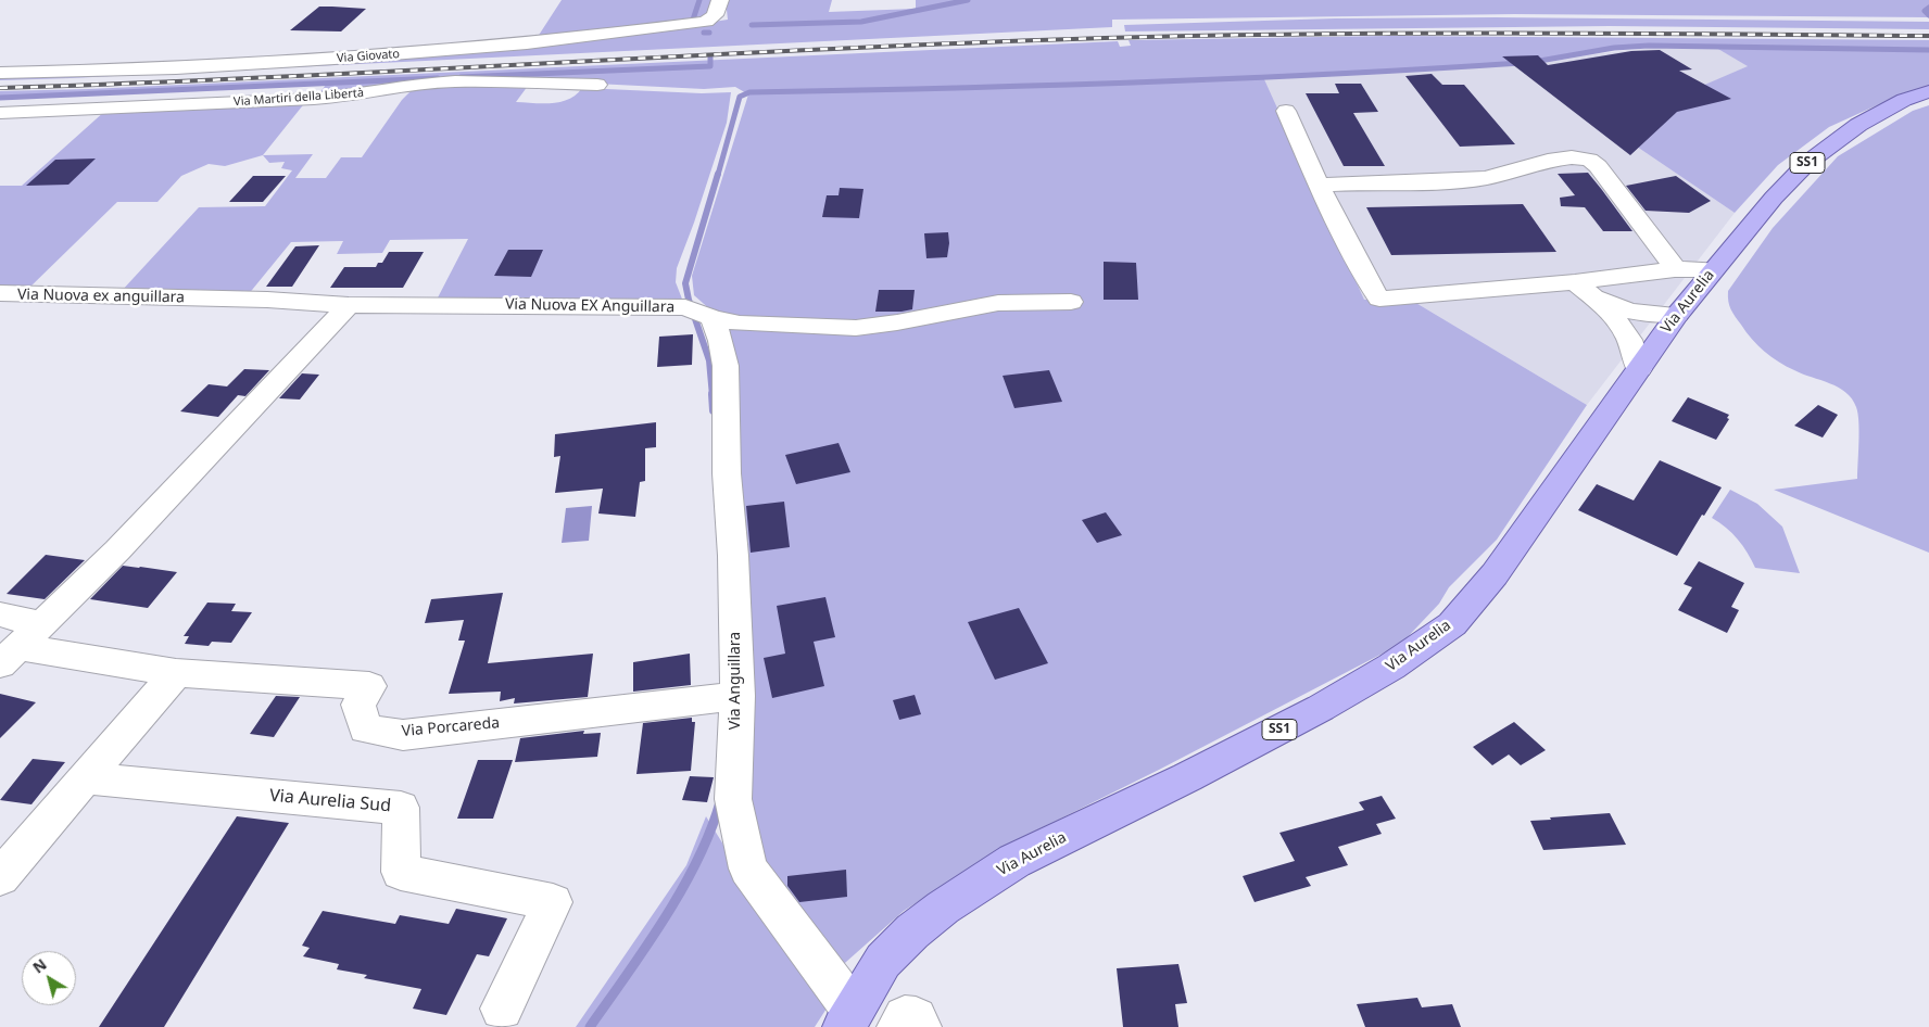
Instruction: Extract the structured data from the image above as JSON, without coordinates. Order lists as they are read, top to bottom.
{
  "streets": {
    "main road": ["SS1", "Via Aurelia"],
    "street": [
      "Via Giovato",
      "Via Martiri della Libertà",
      "Via Nuova ex anguillara",
      "Via Nuova EX Anguillara",
      "Via Anguillara",
      "Via Porcareda",
      "Via Aurelia Sud"
    ]
  },
  "crossings": [
    ["Via Nuova ex anguillara", "Via Nuova EX Anguillara"],
    ["Via Aurelia", "Via Anguillara"],
    ["Via Nuova EX Anguillara", "Via Anguillara"],
    ["Via Anguillara", "Via Porcareda"]
  ],
  "north": "top left"
}
